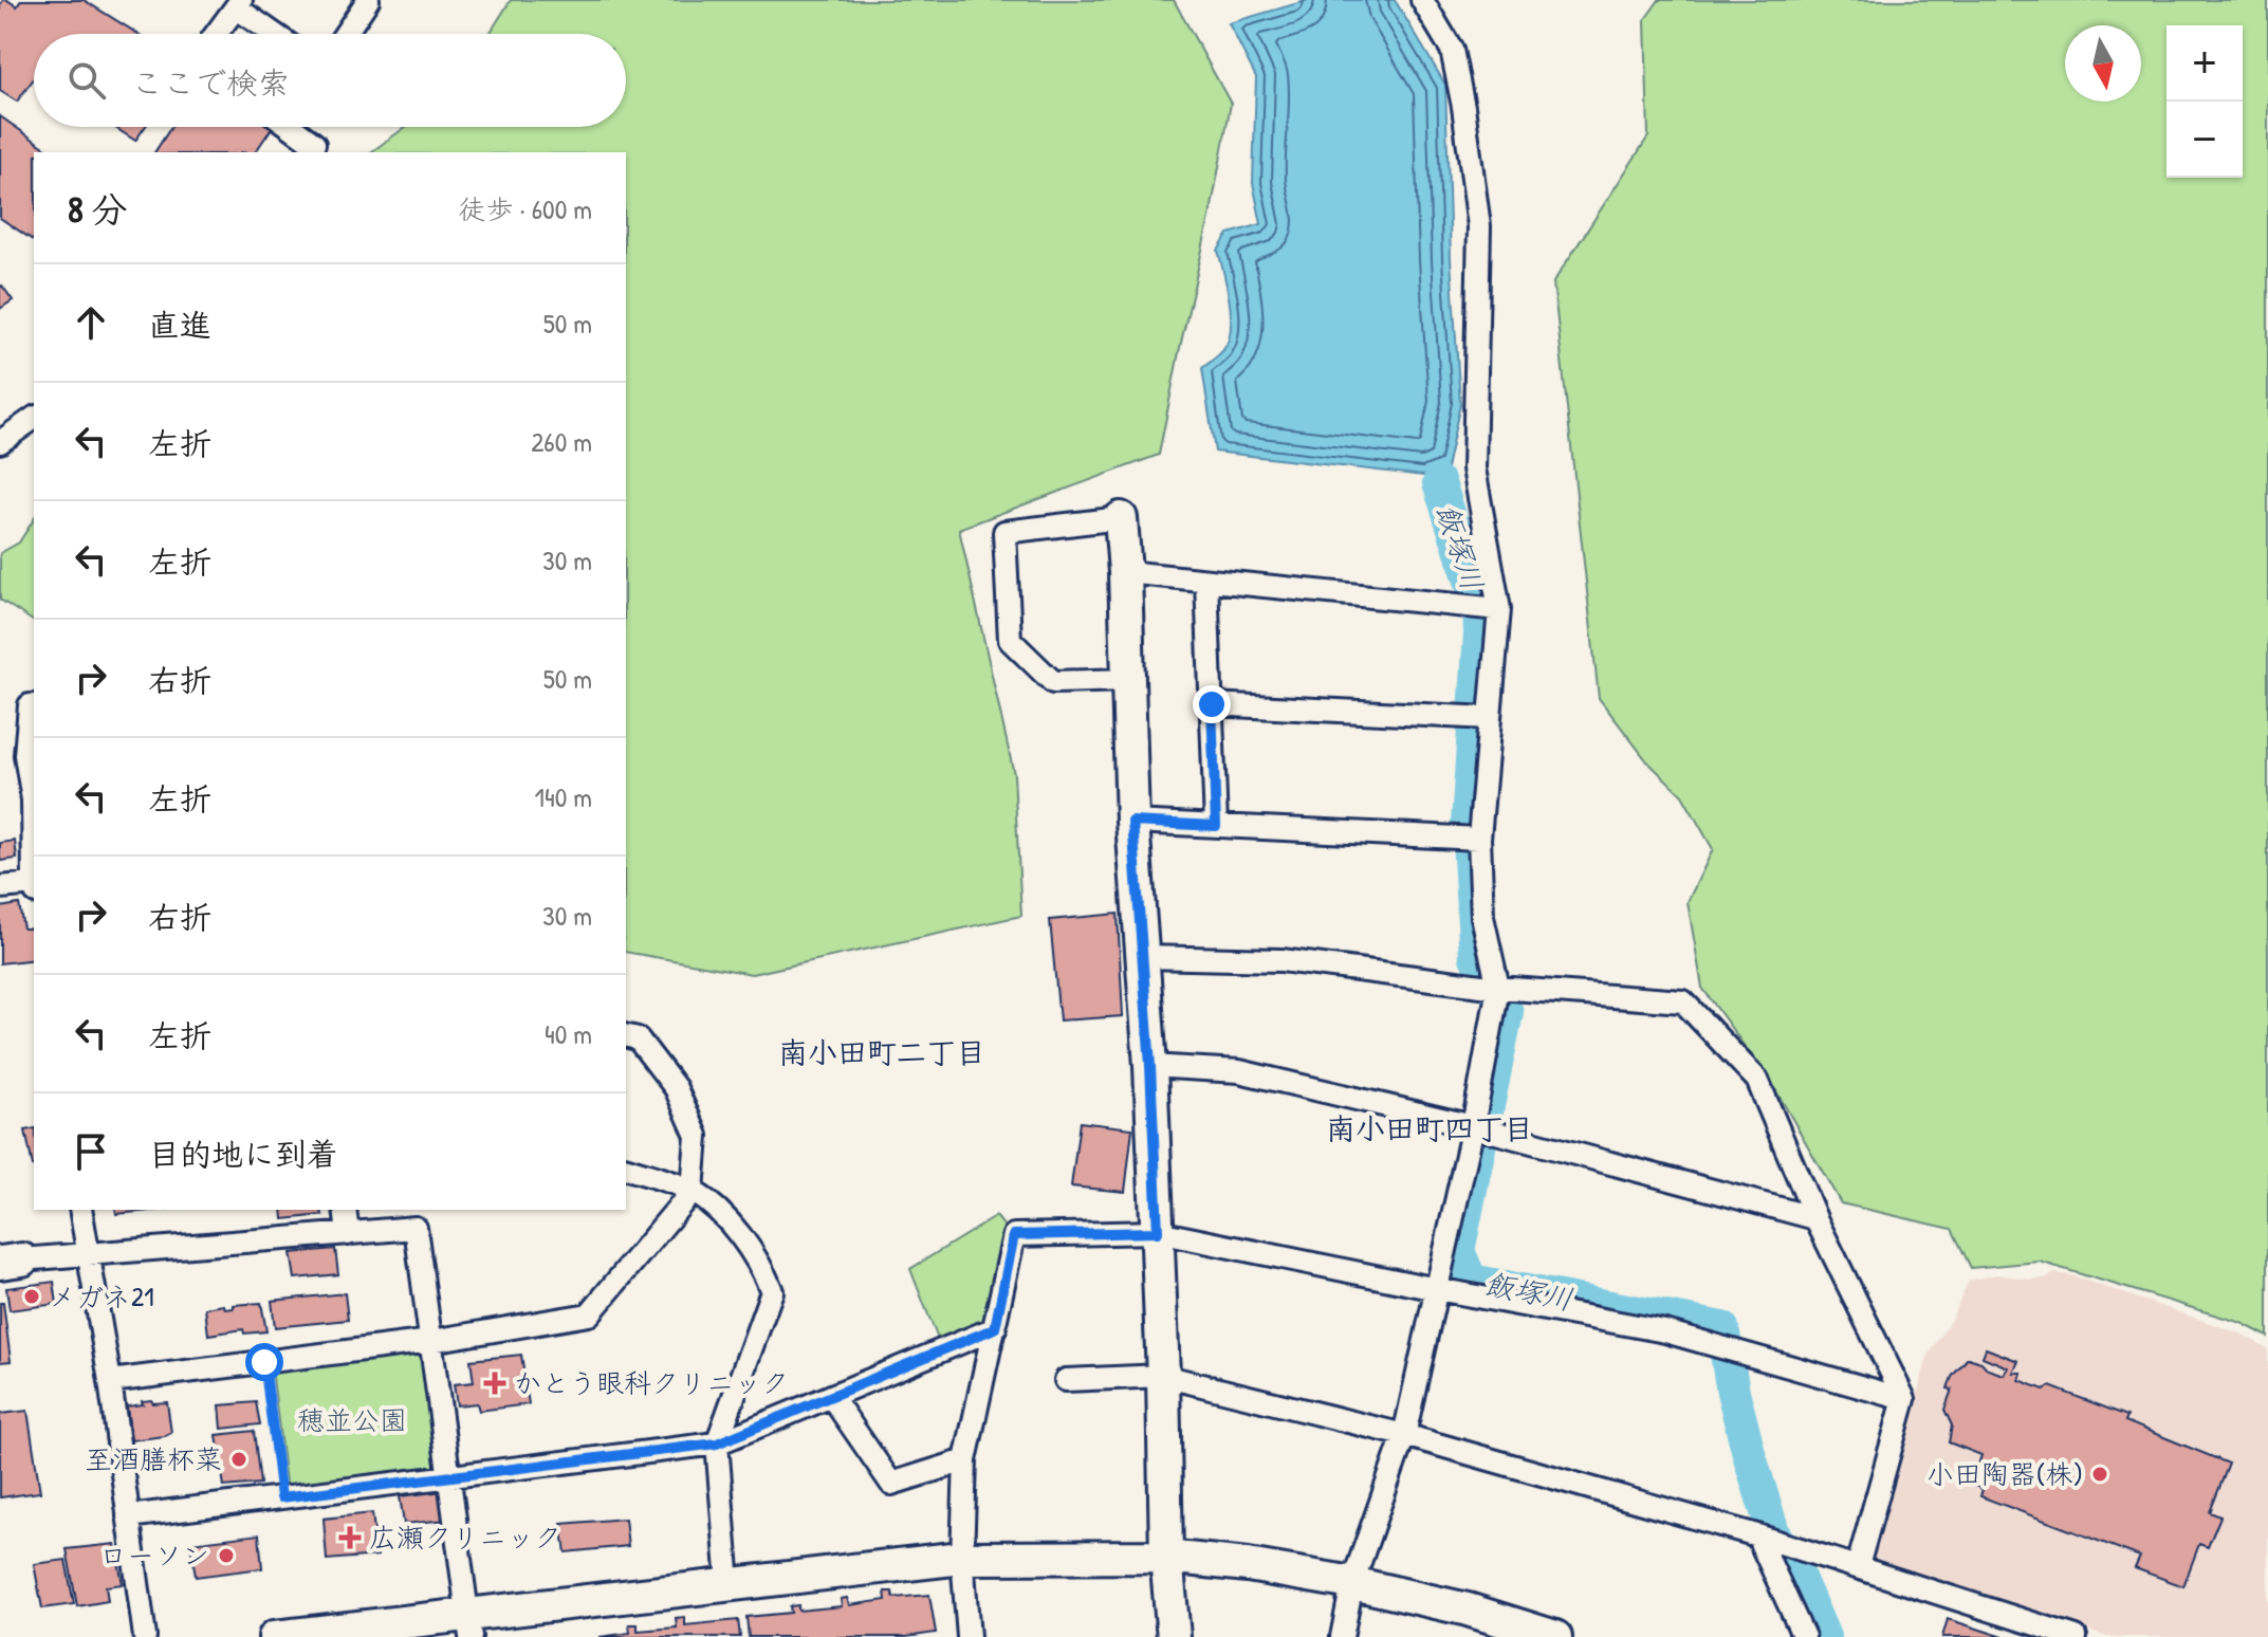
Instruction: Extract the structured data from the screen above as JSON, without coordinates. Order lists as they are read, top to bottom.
{
  "districts": ["南小田町二丁目", "南小田町四丁目"],
  "water": ["飯塚川"],
  "parks": ["穂並公園"],
  "places": {
    "other": [
      "メガネ21",
      "至酒膳杯菜",
      "小田陶器(株)",
      "ローソン"
    ],
    "health": ["かとう眼科クリニック", "広瀬クリニック"]
  },
  "north": "bottom",
  "page": {
    "map_buttons": ["+", "−"],
    "search": "ここで検索",
    "heading": ["8 分", "徒歩 · 600 m"],
    "list": [
      ["直進", "50 m"],
      ["左折", "260 m"],
      ["左折", "30 m"],
      ["右折", "50 m"],
      ["左折", "140 m"],
      ["右折", "30 m"],
      ["左折", "40 m"],
      "目的地に到着"
    ]
  }
}
